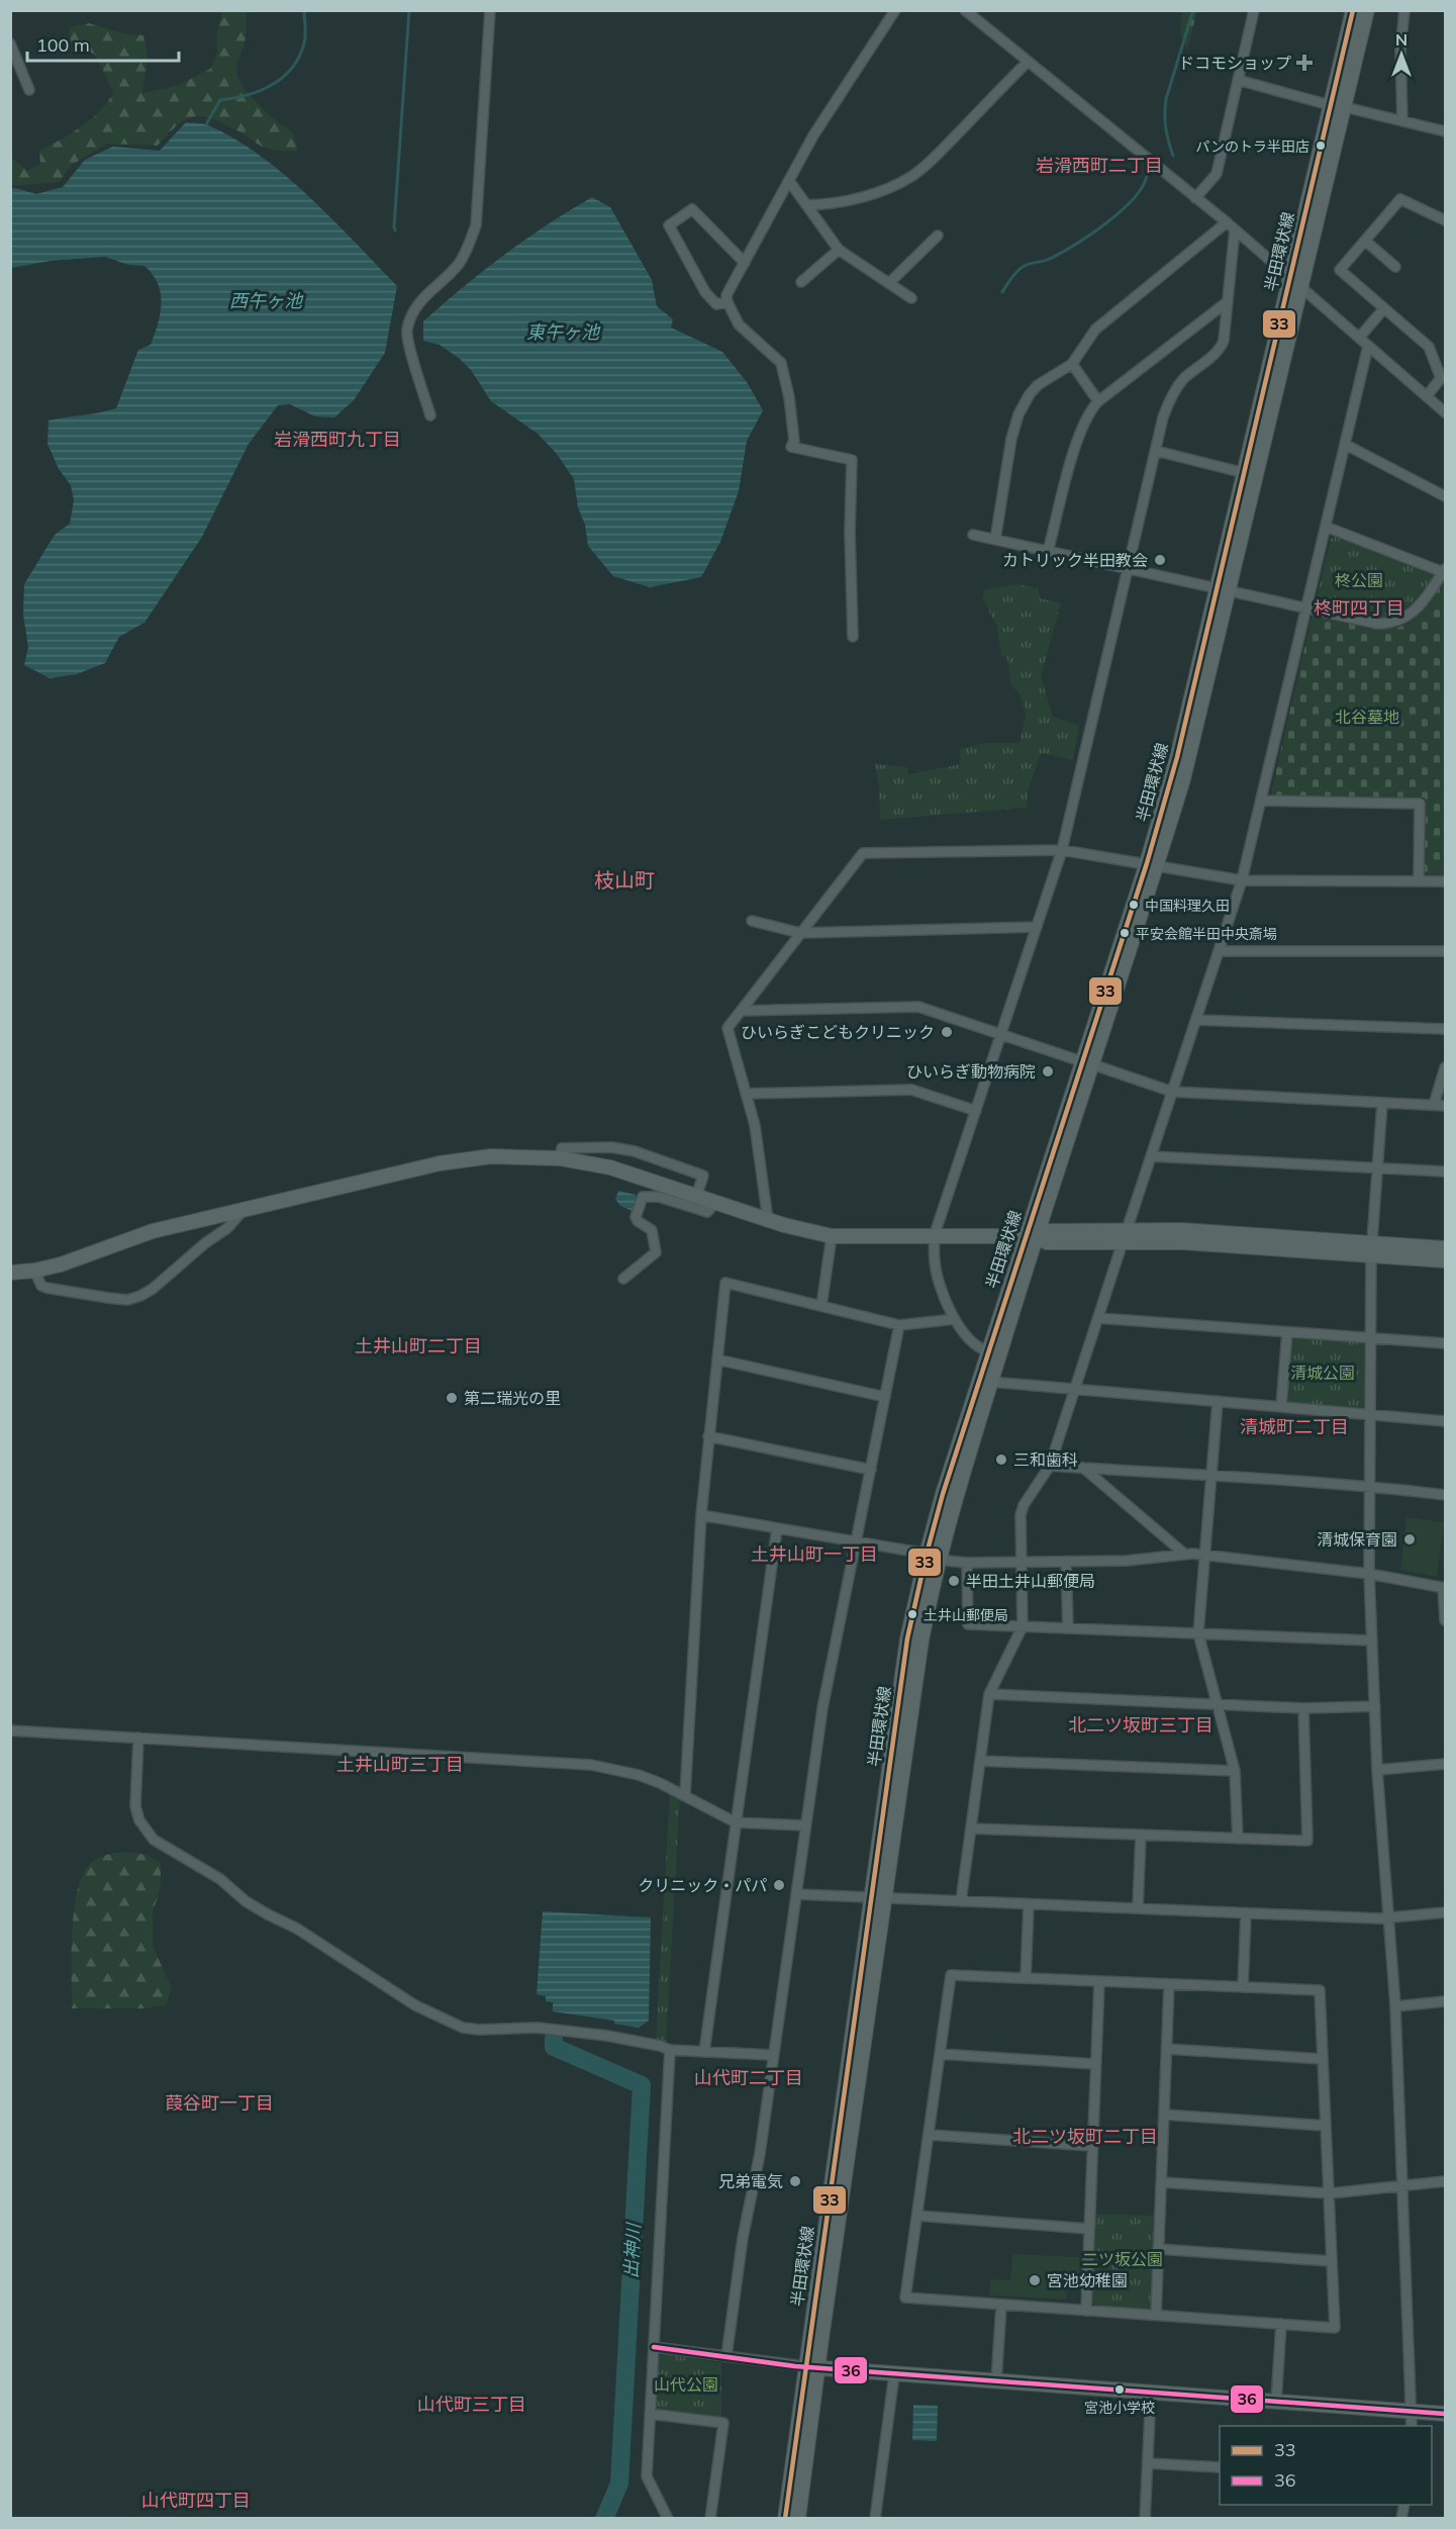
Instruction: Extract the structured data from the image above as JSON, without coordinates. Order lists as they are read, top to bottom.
{
  "streets": {
    "main road": ["半田環状線"]
  },
  "districts": [
    "岩滑西町二丁目",
    "岩滑西町九丁目",
    "柊町四丁目",
    "枝山町",
    "土井山町二丁目",
    "清城町二丁目",
    "土井山町一丁目",
    "北二ツ坂町三丁目",
    "土井山町三丁目",
    "山代町二丁目",
    "葭谷町一丁目",
    "北二ツ坂町二丁目",
    "山代町三丁目",
    "山代町四丁目"
  ],
  "water": ["西午ヶ池", "東午ヶ池", "出神川"],
  "parks": [
    "柊公園",
    "北谷墓地",
    "清城公園",
    "二ツ坂公園",
    "山代公園"
  ],
  "places": {
    "health": ["ドコモショップ"],
    "other": [
      "パンのトラ半田店",
      "カトリック半田教会",
      "中国料理久田",
      "平安会館半田中央斎場",
      "ひいらぎこどもクリニック",
      "ひいらぎ動物病院",
      "第二瑞光の里",
      "三和歯科",
      "清城保育園",
      "半田土井山郵便局",
      "土井山郵便局",
      "クリニック・パパ",
      "兄弟電気",
      "宮池幼稚園",
      "宮池小学校"
    ]
  },
  "lines": ["transit line 33", "transit line 36"],
  "legend": ["33", "36"],
  "scale_bar": "100 m",
  "north": "top"
}
